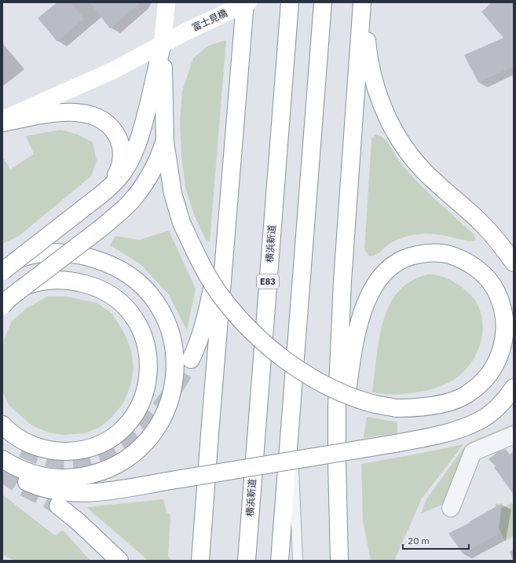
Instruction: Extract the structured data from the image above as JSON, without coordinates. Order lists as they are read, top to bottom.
{
  "streets": {
    "main road": ["富士見橋", "横浜新道", "E83"]
  },
  "scale_bar": "20 m"
}
